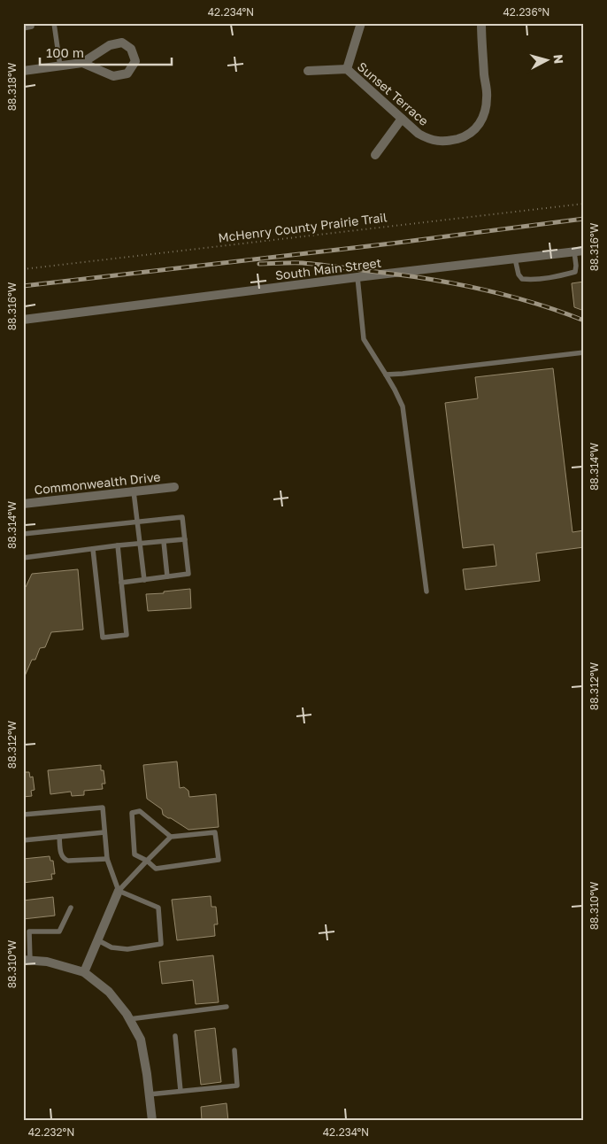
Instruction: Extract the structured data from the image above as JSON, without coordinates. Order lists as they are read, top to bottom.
{
  "streets": {
    "street": ["Sunset Terrace", "South Main Street", "Commonwealth Drive"],
    "path": ["McHenry County Prairie Trail"]
  },
  "scale_bar": "100 m",
  "north": "right",
  "coordinates": [
    "42.234°N",
    "42.236°N",
    "88.318°W",
    "88.316°W",
    "88.314°W",
    "88.312°W",
    "88.310°W",
    "42.232°N"
  ]
}
